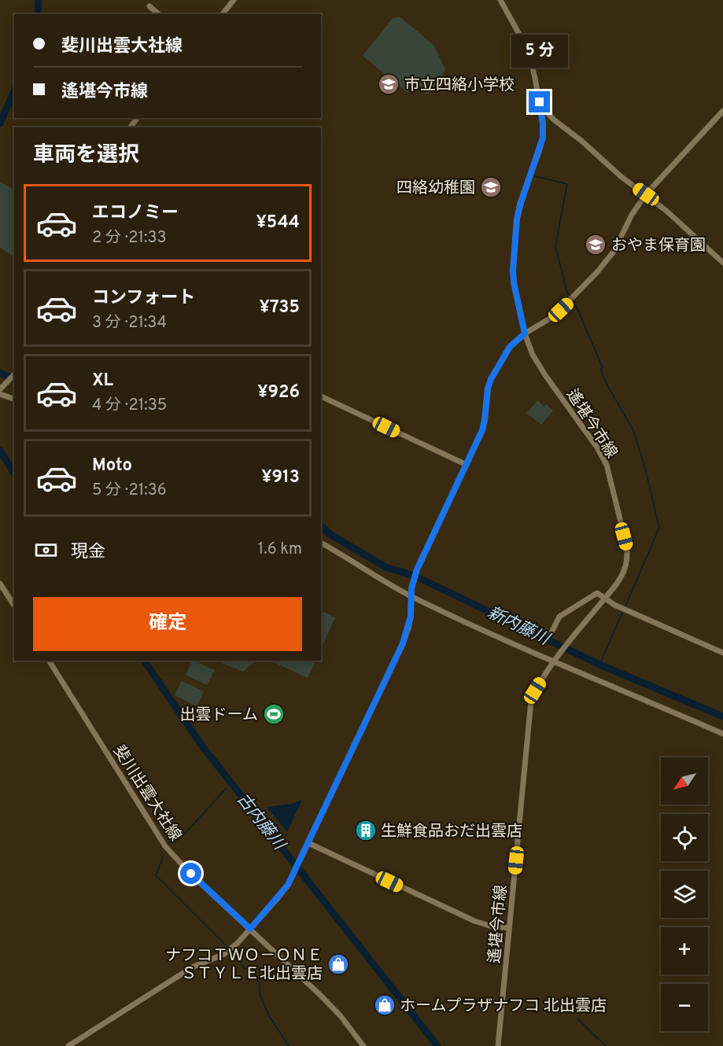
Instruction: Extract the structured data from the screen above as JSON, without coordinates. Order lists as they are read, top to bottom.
{
  "streets": {
    "street": ["遙堪今市線", "斐川出雲大社線"]
  },
  "water": ["新内藤川", "古内藤川"],
  "places": {
    "school or university": ["市立四絡小学校", "四絡幼稚園", "おやま保育園"],
    "sports": ["出雲ドーム"],
    "building": ["生鮮食品おだ出雲店"],
    "shop": ["ナフコＴＷＯ－ＯＮＥ ＳＴＹＬＥ北出雲店", "ホームプラザナフコ 北出雲店"]
  },
  "north": "bottom left",
  "page": {
    "banner": ["斐川出雲大社線", "遙堪今市線"],
    "bubble": "5 分",
    "heading": "車両を選択",
    "list": [
      {
        "name": "エコノミー",
        "note": "2 分 · 21:33",
        "value": "¥544"
      },
      {
        "name": "コンフォート",
        "note": "3 分 · 21:34",
        "value": "¥735"
      },
      {
        "name": "XL",
        "note": "4 分 · 21:35",
        "value": "¥926"
      },
      {
        "name": "Moto",
        "note": "5 分 · 21:36",
        "value": "¥913"
      }
    ],
    "pay": ["現金", "1.6 km"],
    "buttons": "確定",
    "map_buttons": ["+", "−"]
  }
}
